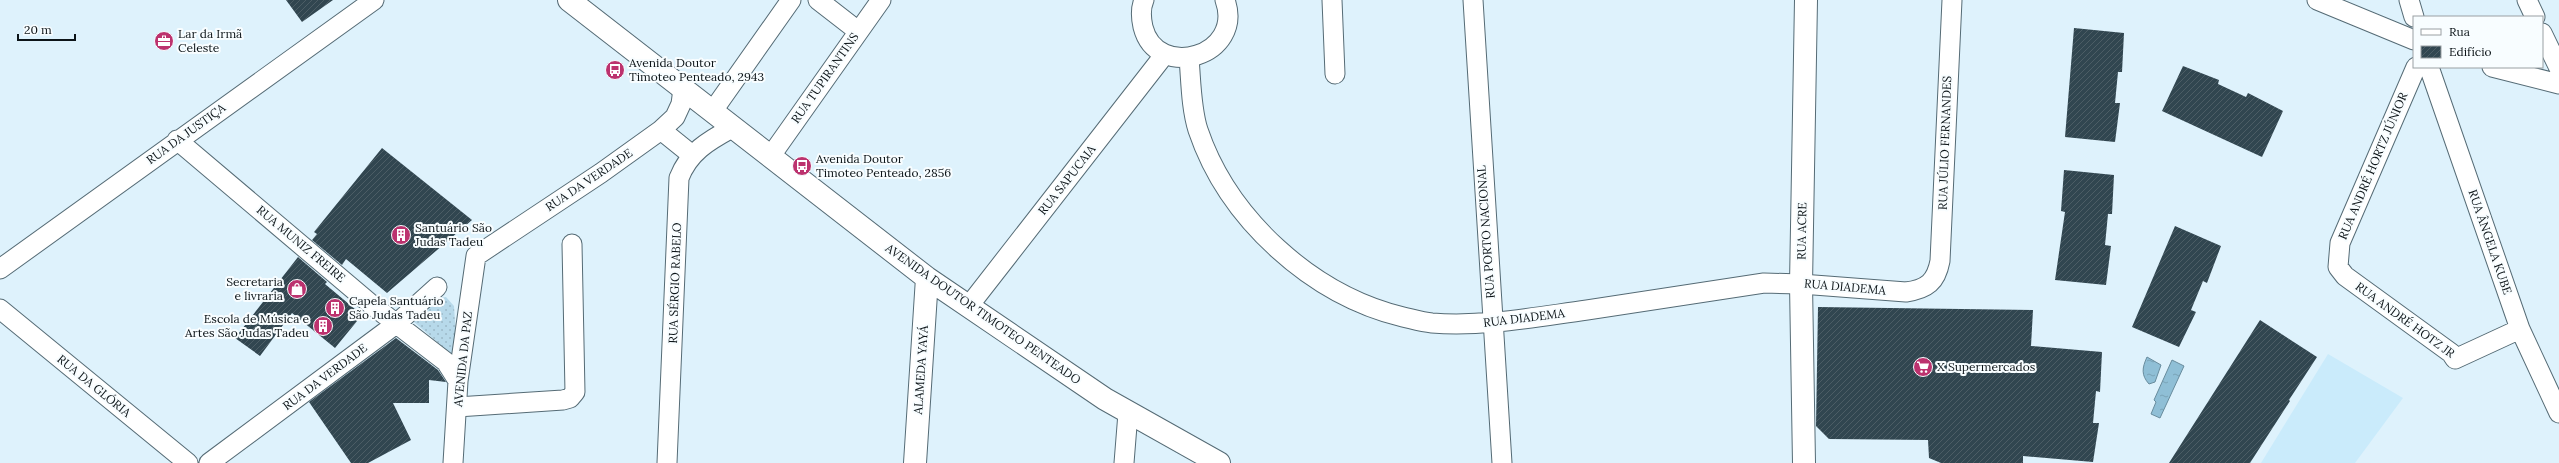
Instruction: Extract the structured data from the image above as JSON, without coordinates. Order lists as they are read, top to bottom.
{
  "streets": {
    "main road": ["RUA ACRE", "AVENIDA DOUTOR TIMOTEO PENTEADO", "ALAMEDA YAYÁ"],
    "street": [
      "RUA TUPIRANTINS",
      "RUA DA JUSTIÇA",
      "RUA JÚLIO FERNANDES",
      "RUA ANDRÉ HORTZ JÚNIOR",
      "RUA DA VERDADE",
      "RUA SAPUCAIA",
      "RUA PORTO NACIONAL",
      "RUA ÂNGELA KUBE",
      "RUA MUNIZ FREIRE",
      "RUA SÉRGIO RABELO",
      "RUA DIADEMA",
      "RUA ANDRÉ HOTZ JR",
      "AVENIDA DA PAZ",
      "RUA DA GLÓRIA"
    ]
  },
  "crossings": [
    ["RUA TUPIRANTINS", "AVENIDA DOUTOR TIMOTEO PENTEADO"],
    ["RUA DA JUSTIÇA", "RUA MUNIZ FREIRE"],
    ["RUA JÚLIO FERNANDES", "RUA DIADEMA"],
    ["RUA ANDRÉ HORTZ JÚNIOR", "RUA ANDRÉ HOTZ JR"],
    ["RUA DA VERDADE", "RUA MUNIZ FREIRE"],
    ["RUA DA VERDADE", "AVENIDA DOUTOR TIMOTEO PENTEADO"],
    ["RUA DA VERDADE", "AVENIDA DA PAZ"],
    ["RUA SAPUCAIA", "AVENIDA DOUTOR TIMOTEO PENTEADO"],
    ["RUA ACRE", "RUA DIADEMA"],
    ["RUA PORTO NACIONAL", "RUA DIADEMA"],
    ["RUA ÂNGELA KUBE", "RUA ANDRÉ HOTZ JR"],
    ["RUA MUNIZ FREIRE", "AVENIDA DA PAZ"],
    ["RUA SÉRGIO RABELO", "AVENIDA DOUTOR TIMOTEO PENTEADO"],
    ["AVENIDA DOUTOR TIMOTEO PENTEADO", "ALAMEDA YAYÁ"]
  ],
  "places": {
    "office": ["Lar da Irmã Celeste"],
    "bus stop": ["Avenida Doutor Timoteo Penteado, 2943", "Avenida Doutor Timoteo Penteado, 2856"],
    "building": ["Santuário São Judas Tadeu", "Capela Santuário São Judas Tadeu", "Escola de Música e Artes São Judas Tadeu"],
    "shop": ["Secretaria e livraria"],
    "supermarket": ["X Supermercados"]
  },
  "legend": ["Rua", "Edifício"],
  "scale_bar": "20 m"
}
